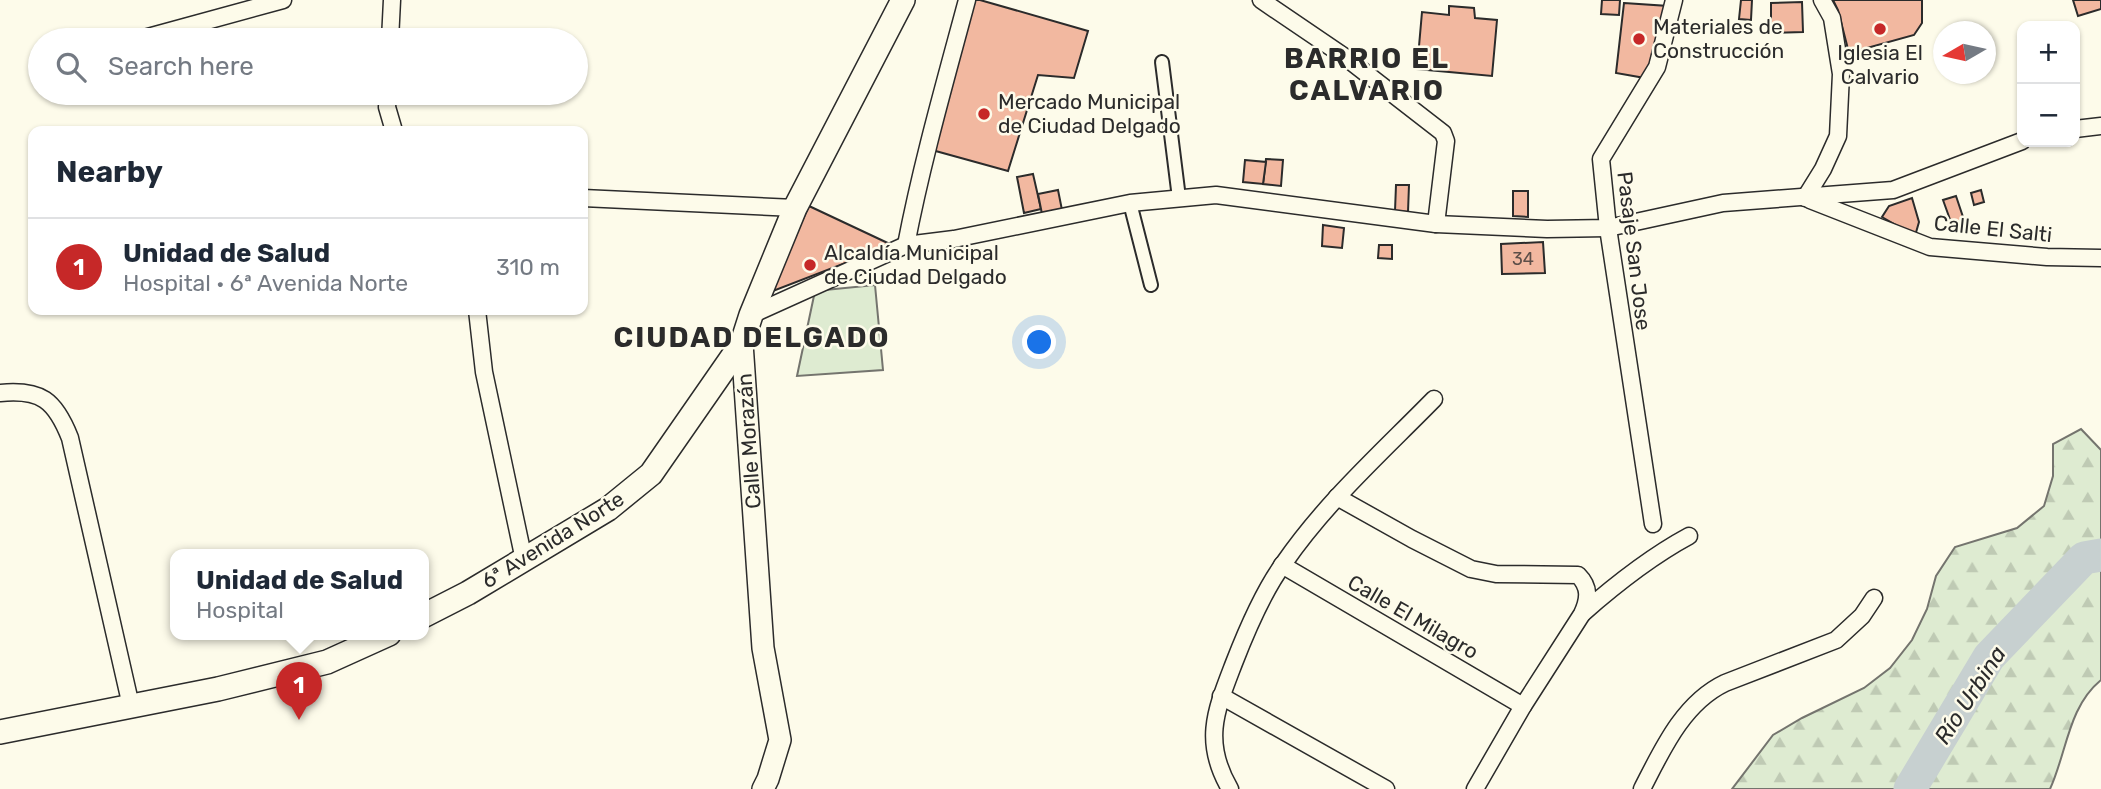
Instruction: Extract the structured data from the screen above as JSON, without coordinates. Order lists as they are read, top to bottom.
{
  "streets": {
    "main road": ["Calle Morazán", "6ª Avenida Norte"],
    "street": ["Calle El Salti", "Pasaje San Jose", "Calle El Milagro"]
  },
  "crossings": [
    ["Calle Morazán", "6ª Avenida Norte"]
  ],
  "districts": ["BARRIO EL CALVARIO", "CIUDAD DELGADO"],
  "water": ["Río Urbina"],
  "places": [
    "Iglesia El Calvario",
    "Materiales de Construcción",
    "Mercado Municipal de Ciudad Delgado",
    "Alcaldía Municipal de Ciudad Delgado"
  ],
  "house_numbers": ["34"],
  "north": "left",
  "page": {
    "map_buttons": ["+", "−"],
    "search": "Search here",
    "heading": "Nearby",
    "list": [
      {
        "mark": "1",
        "name": "Unidad de Salud",
        "note": "Hospital · 6ª Avenida Norte",
        "value": "310 m"
      }
    ],
    "popup": ["Unidad de Salud", "Hospital"],
    "pins": "1"
  }
}
